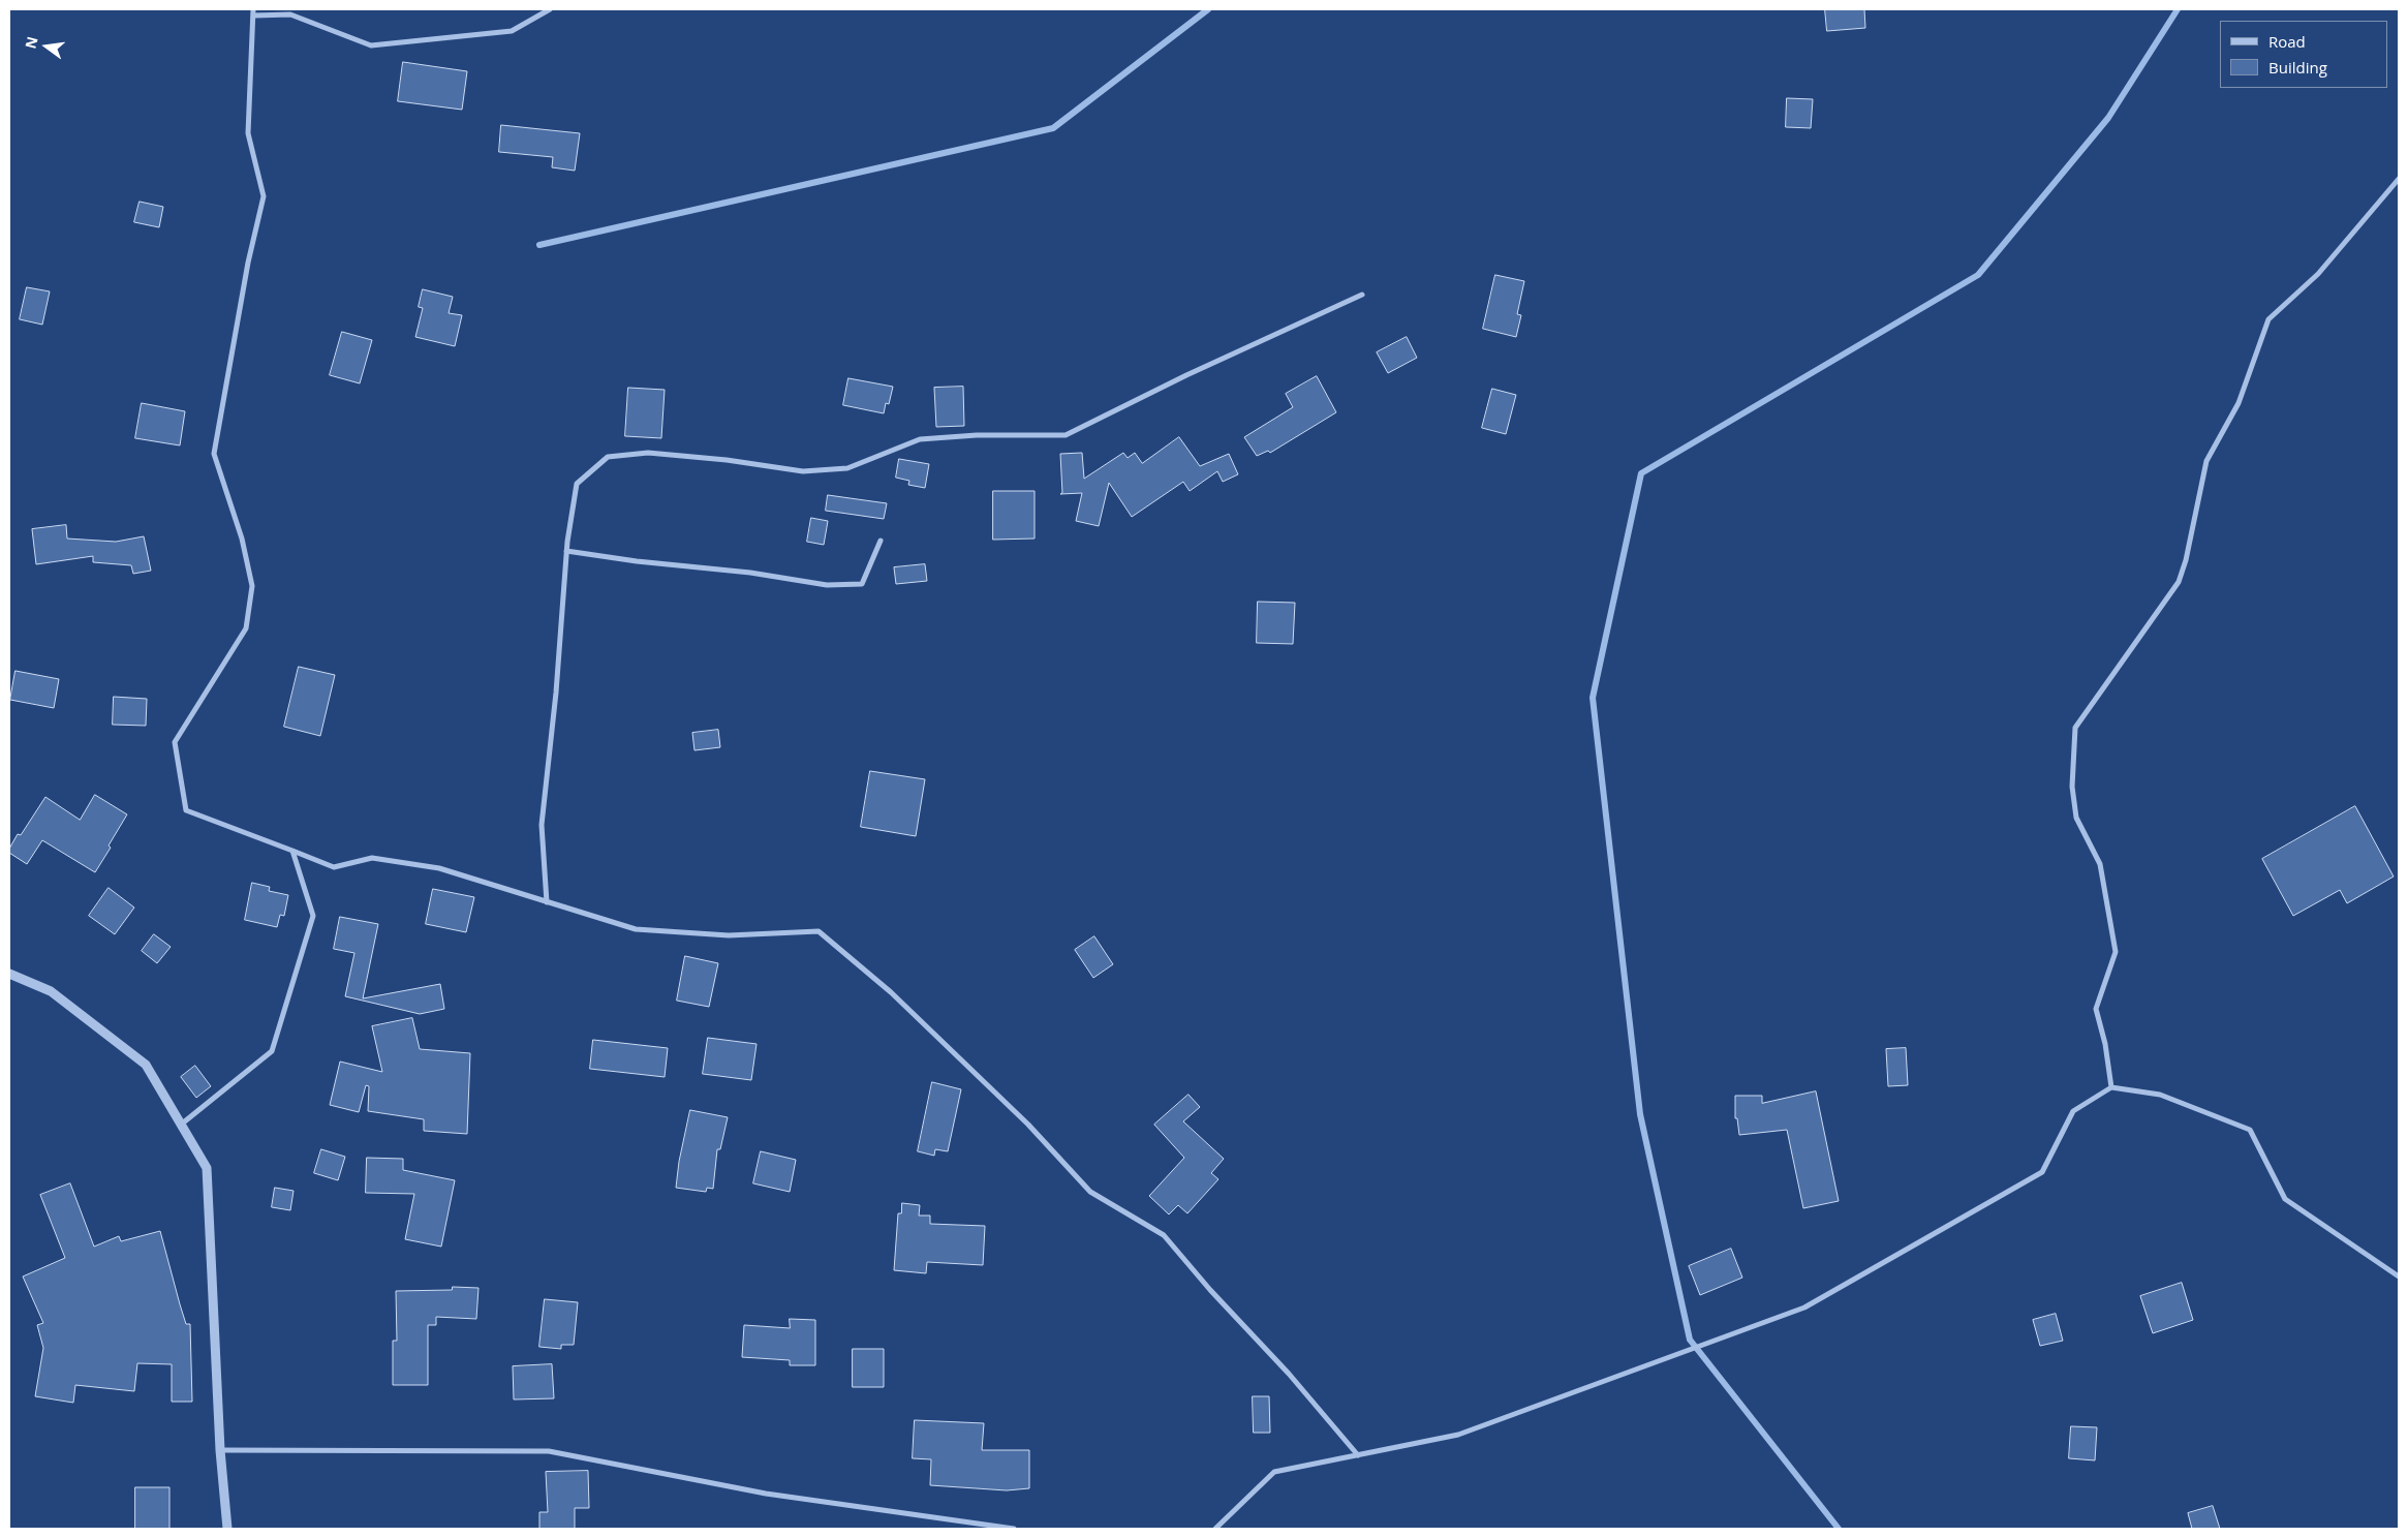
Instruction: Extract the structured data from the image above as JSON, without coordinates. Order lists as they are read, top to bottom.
{
  "legend": ["Road", "Building"],
  "north": "left"
}
